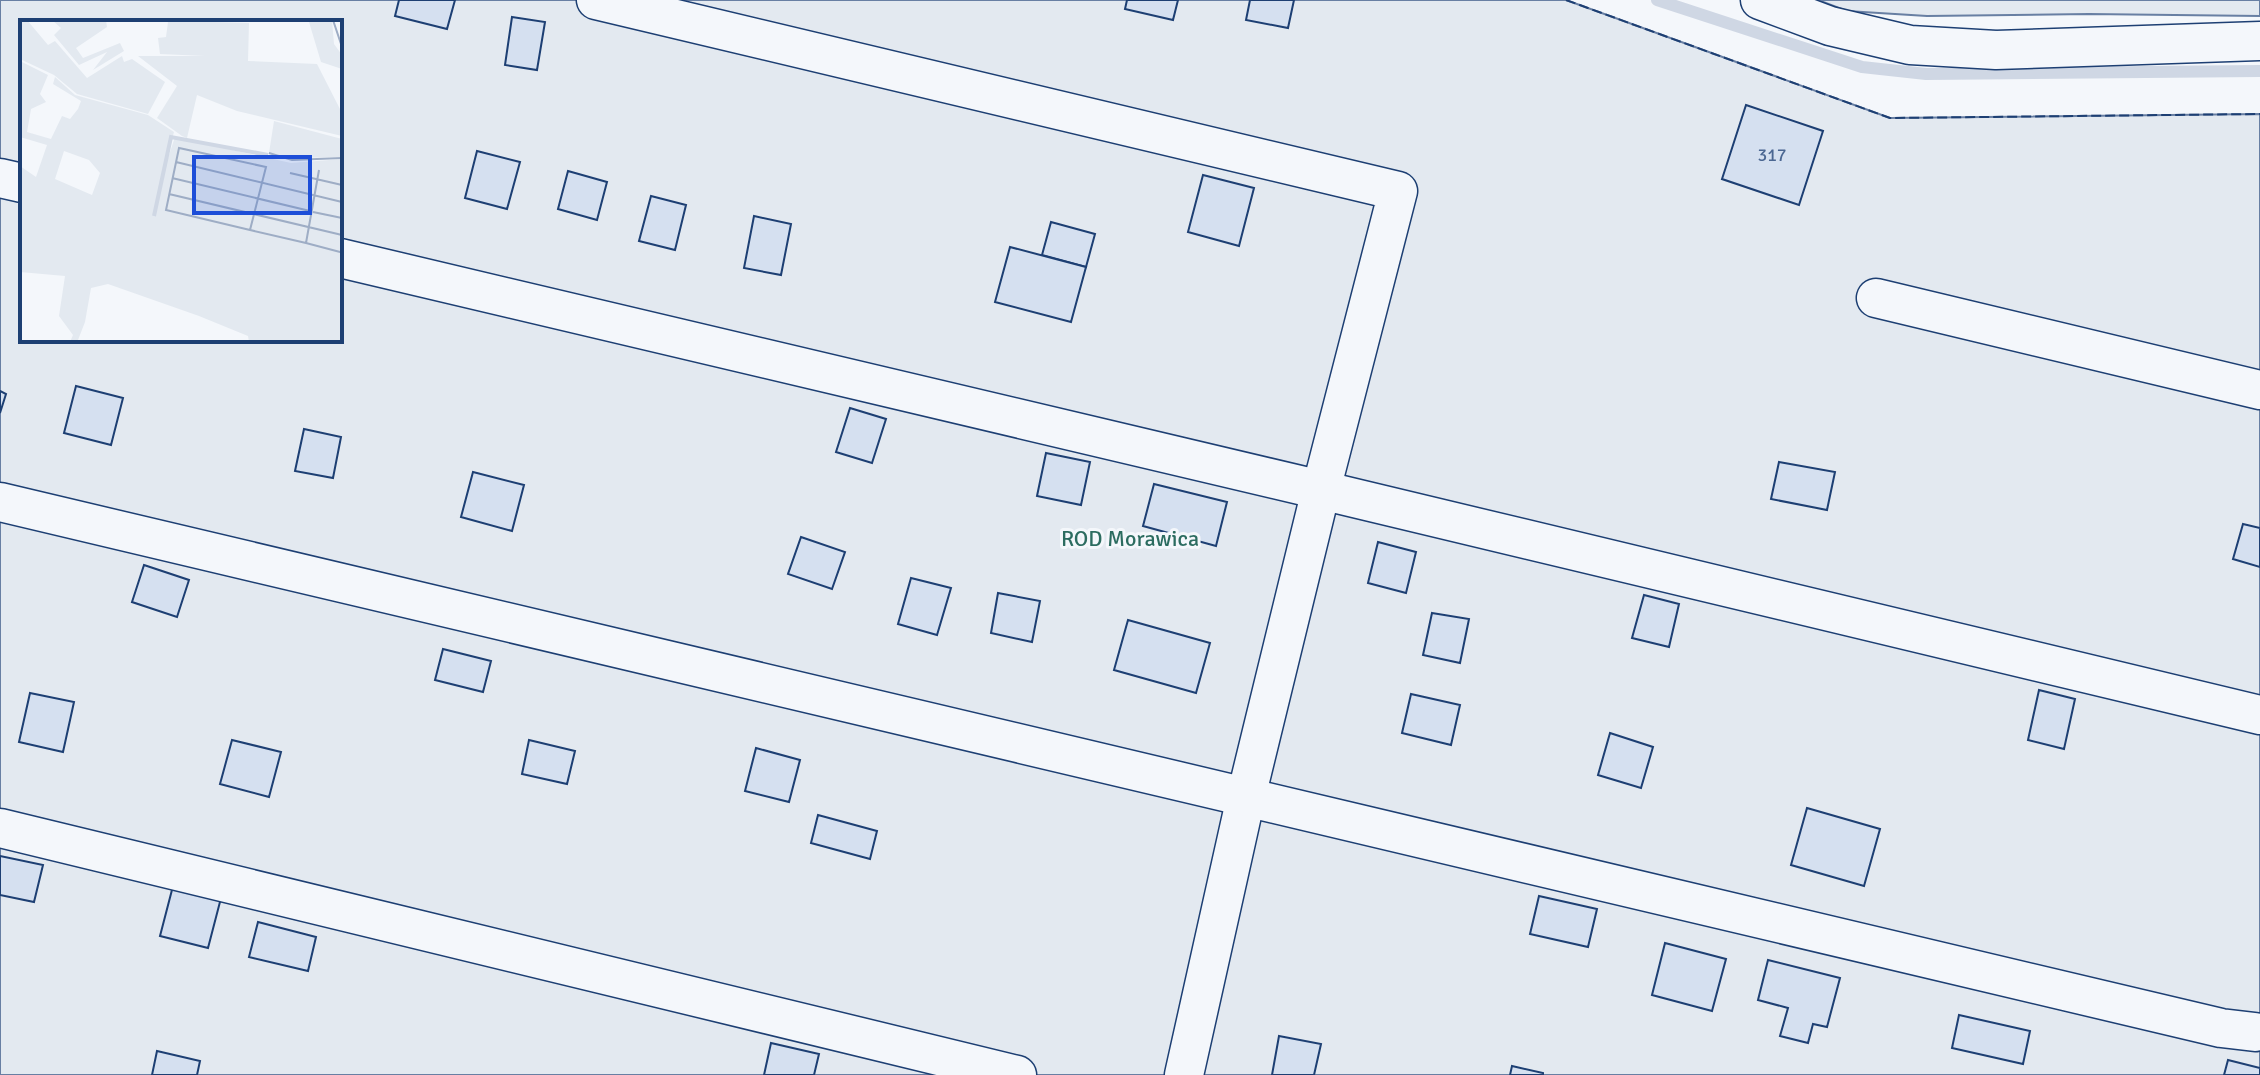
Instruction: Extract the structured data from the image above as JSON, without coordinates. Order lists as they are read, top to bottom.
{
  "parks": ["ROD Morawica"],
  "house_numbers": ["317"]
}
